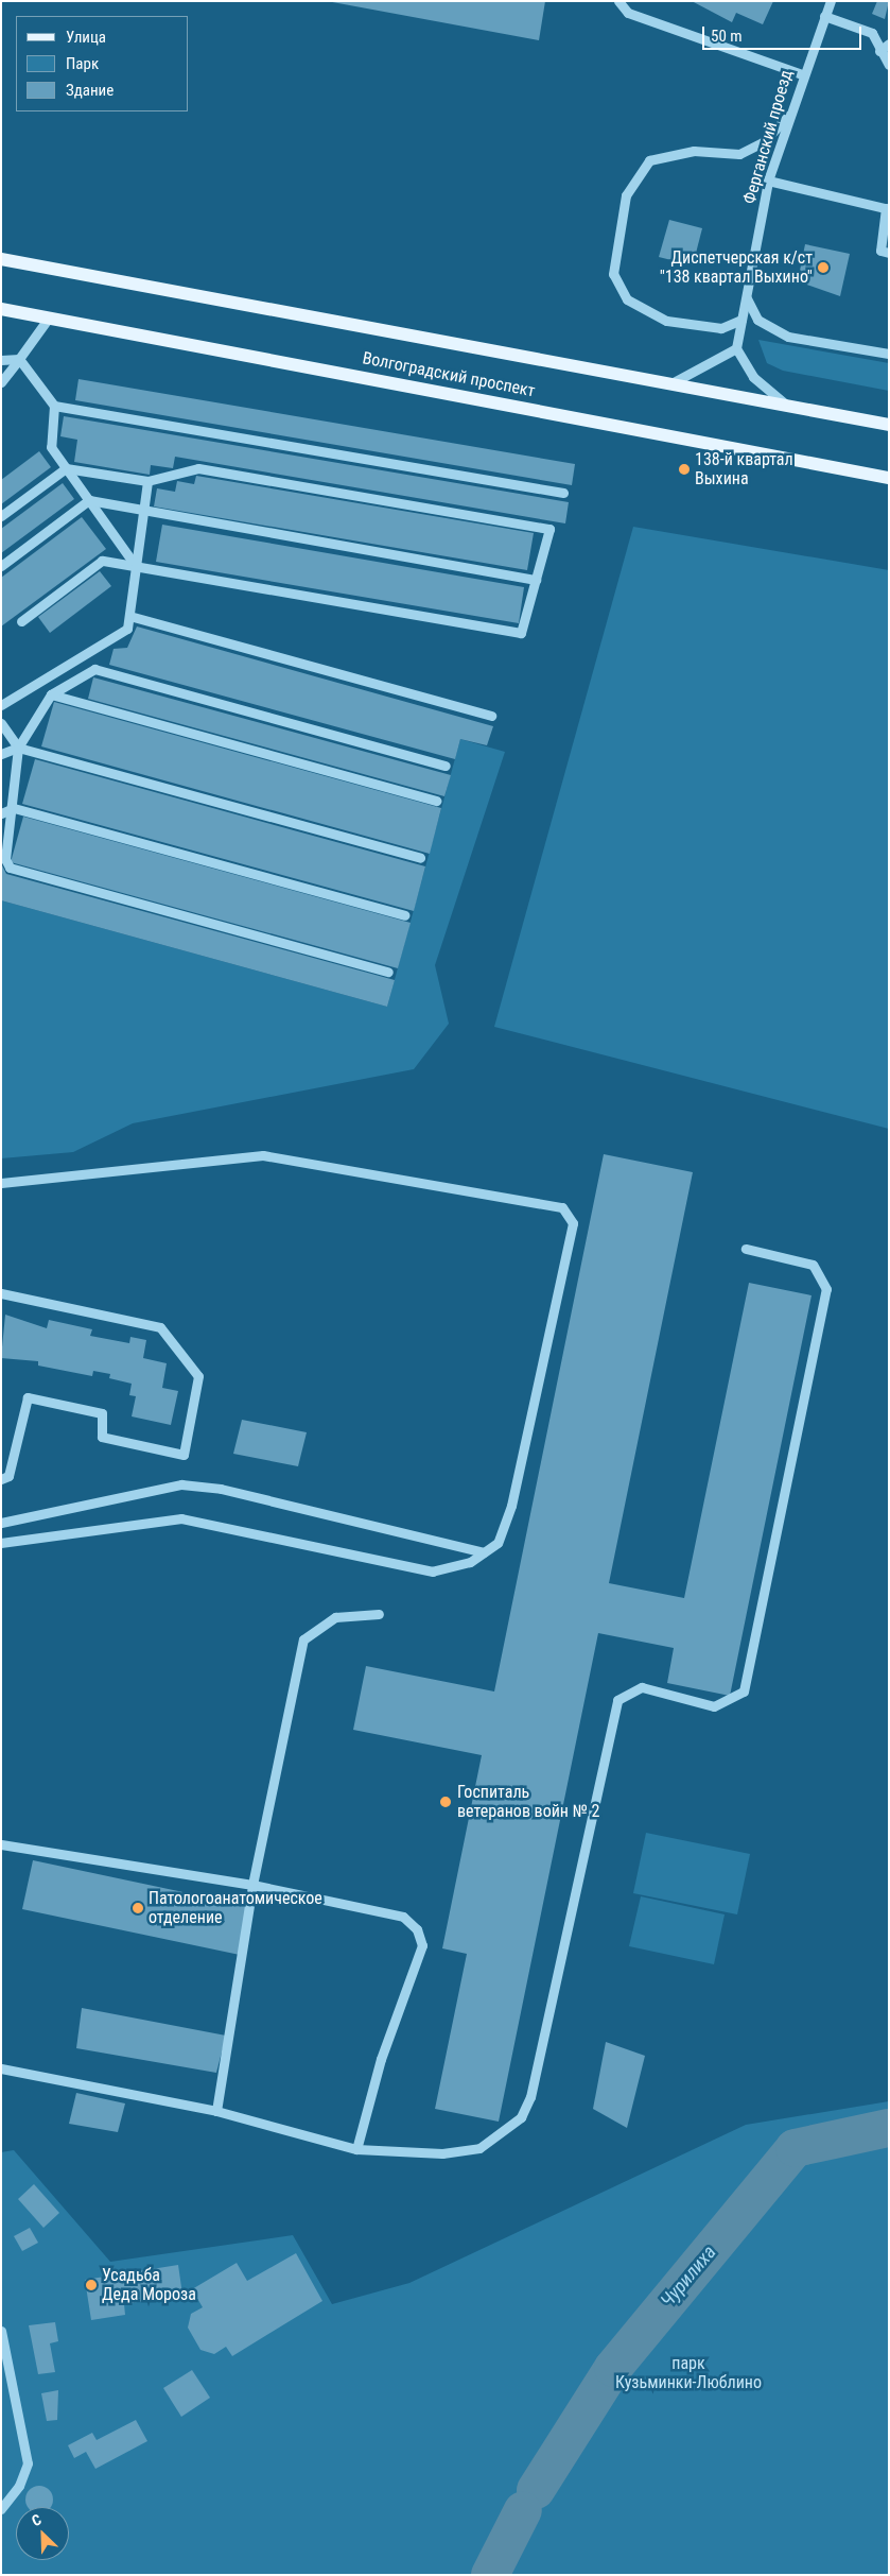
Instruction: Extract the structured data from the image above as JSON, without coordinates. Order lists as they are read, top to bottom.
{
  "streets": {
    "main road": ["Волгоградский проспект"],
    "street": ["Ферганский проезд"]
  },
  "water": ["Чурилиха"],
  "parks": ["парк Кузьминки-Люблино"],
  "places": [
    "Диспетчерская к/ст \"138 квартал Выхино\"",
    "138-й квартал Выхина",
    "Госпиталь ветеранов войн № 2",
    "Патологоанатомическое отделение",
    "Усадьба Деда Мороза"
  ],
  "legend": ["Улица", "Парк", "Здание"],
  "scale_bar": "50 m",
  "north": "top left"
}
